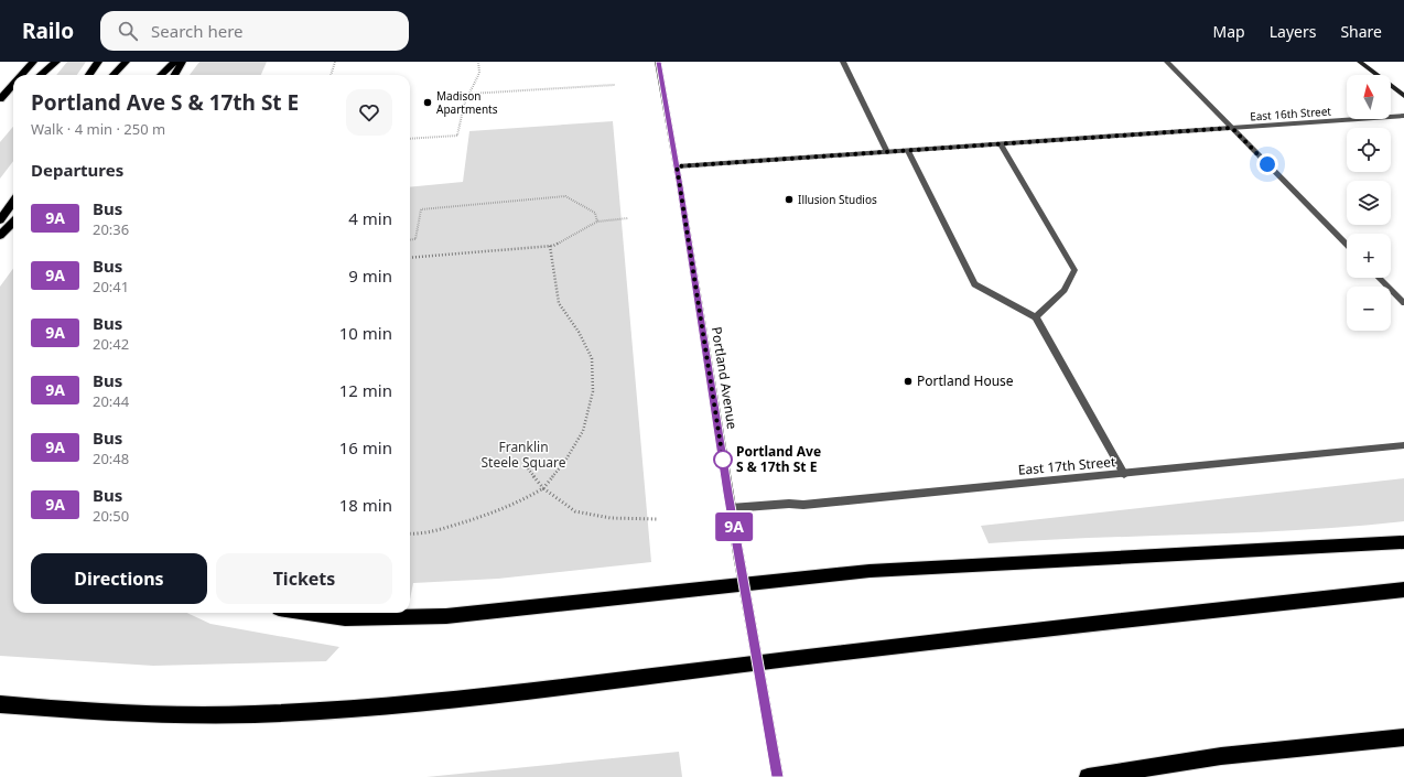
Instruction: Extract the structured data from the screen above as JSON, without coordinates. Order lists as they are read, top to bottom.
{
  "streets": {
    "street": ["East 16th Street", "Portland Avenue", "East 17th Street"]
  },
  "crossings": [
    ["East 16th Street", "Portland Avenue"],
    ["Portland Avenue", "East 17th Street"]
  ],
  "parks": ["Franklin Steele Square"],
  "places": [
    "Madison Apartments",
    "Illusion Studios",
    "Portland House",
    "Portland Ave S & 17th St E"
  ],
  "lines": ["bus line 9A"],
  "north": "top",
  "page": {
    "header": "Railo",
    "search": "Search here",
    "nav": ["Map", "Layers", "Share"],
    "on_map": "9A",
    "map_buttons": ["+", "−"],
    "heading": [
      ["Portland Ave S & 17th St E", "Walk · 4 min · 250 m"],
      "Departures"
    ],
    "list": [
      {
        "mark": "9A",
        "name": "Bus",
        "note": "20:36",
        "value": "4 min"
      },
      {
        "mark": "9A",
        "name": "Bus",
        "note": "20:41",
        "value": "9 min"
      },
      {
        "mark": "9A",
        "name": "Bus",
        "note": "20:42",
        "value": "10 min"
      },
      {
        "mark": "9A",
        "name": "Bus",
        "note": "20:44",
        "value": "12 min"
      },
      {
        "mark": "9A",
        "name": "Bus",
        "note": "20:48",
        "value": "16 min"
      },
      {
        "mark": "9A",
        "name": "Bus",
        "note": "20:50",
        "value": "18 min"
      }
    ],
    "buttons": ["Directions", "Tickets"]
  }
}
